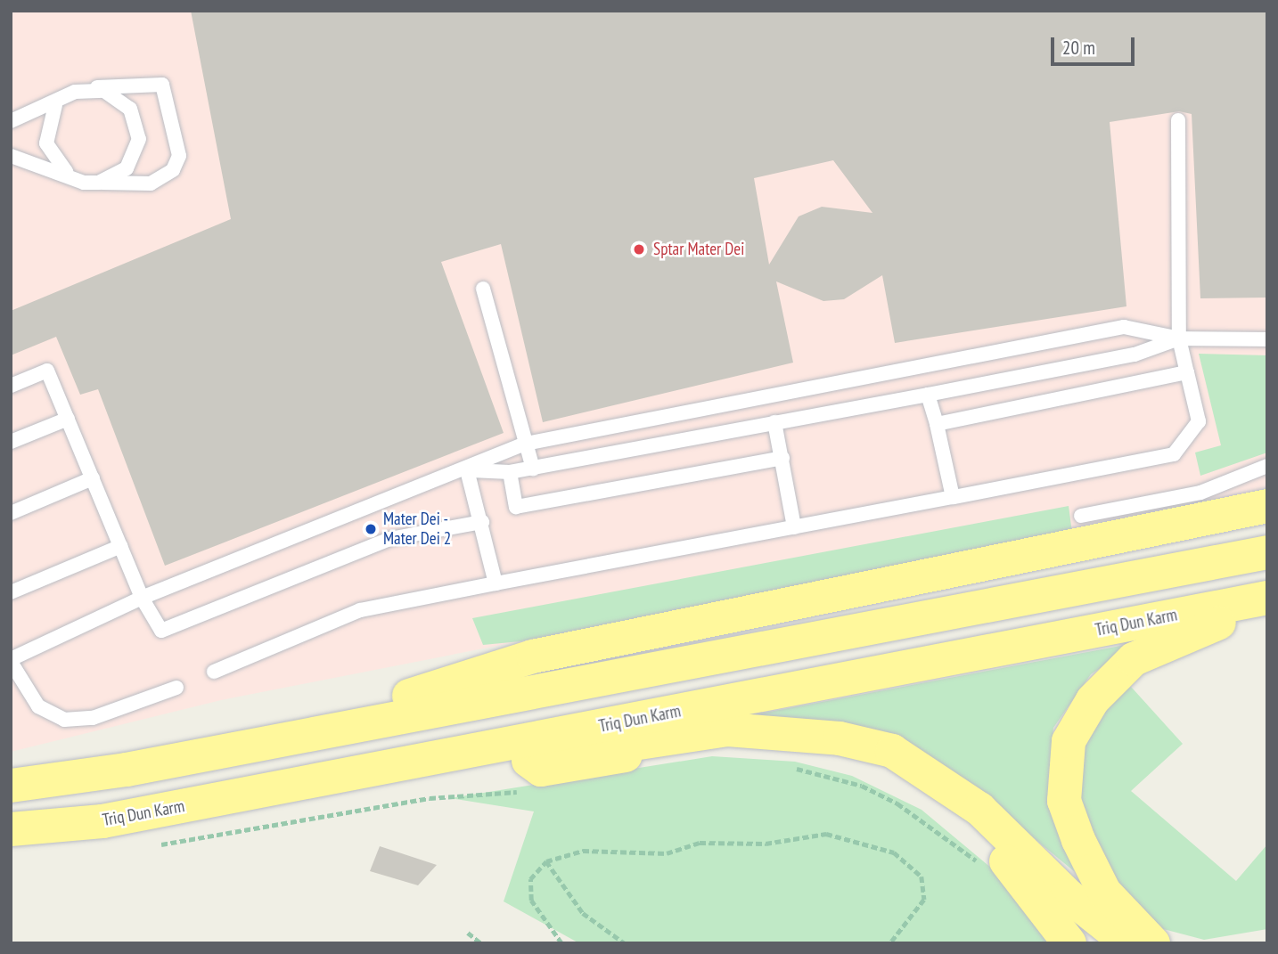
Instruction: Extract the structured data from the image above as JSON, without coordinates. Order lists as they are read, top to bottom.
{
  "streets": {
    "highway": ["Triq Dun Karm"]
  },
  "places": ["Sptar Mater Dei", "Mater Dei - Mater Dei 2"],
  "scale_bar": "20 m"
}
